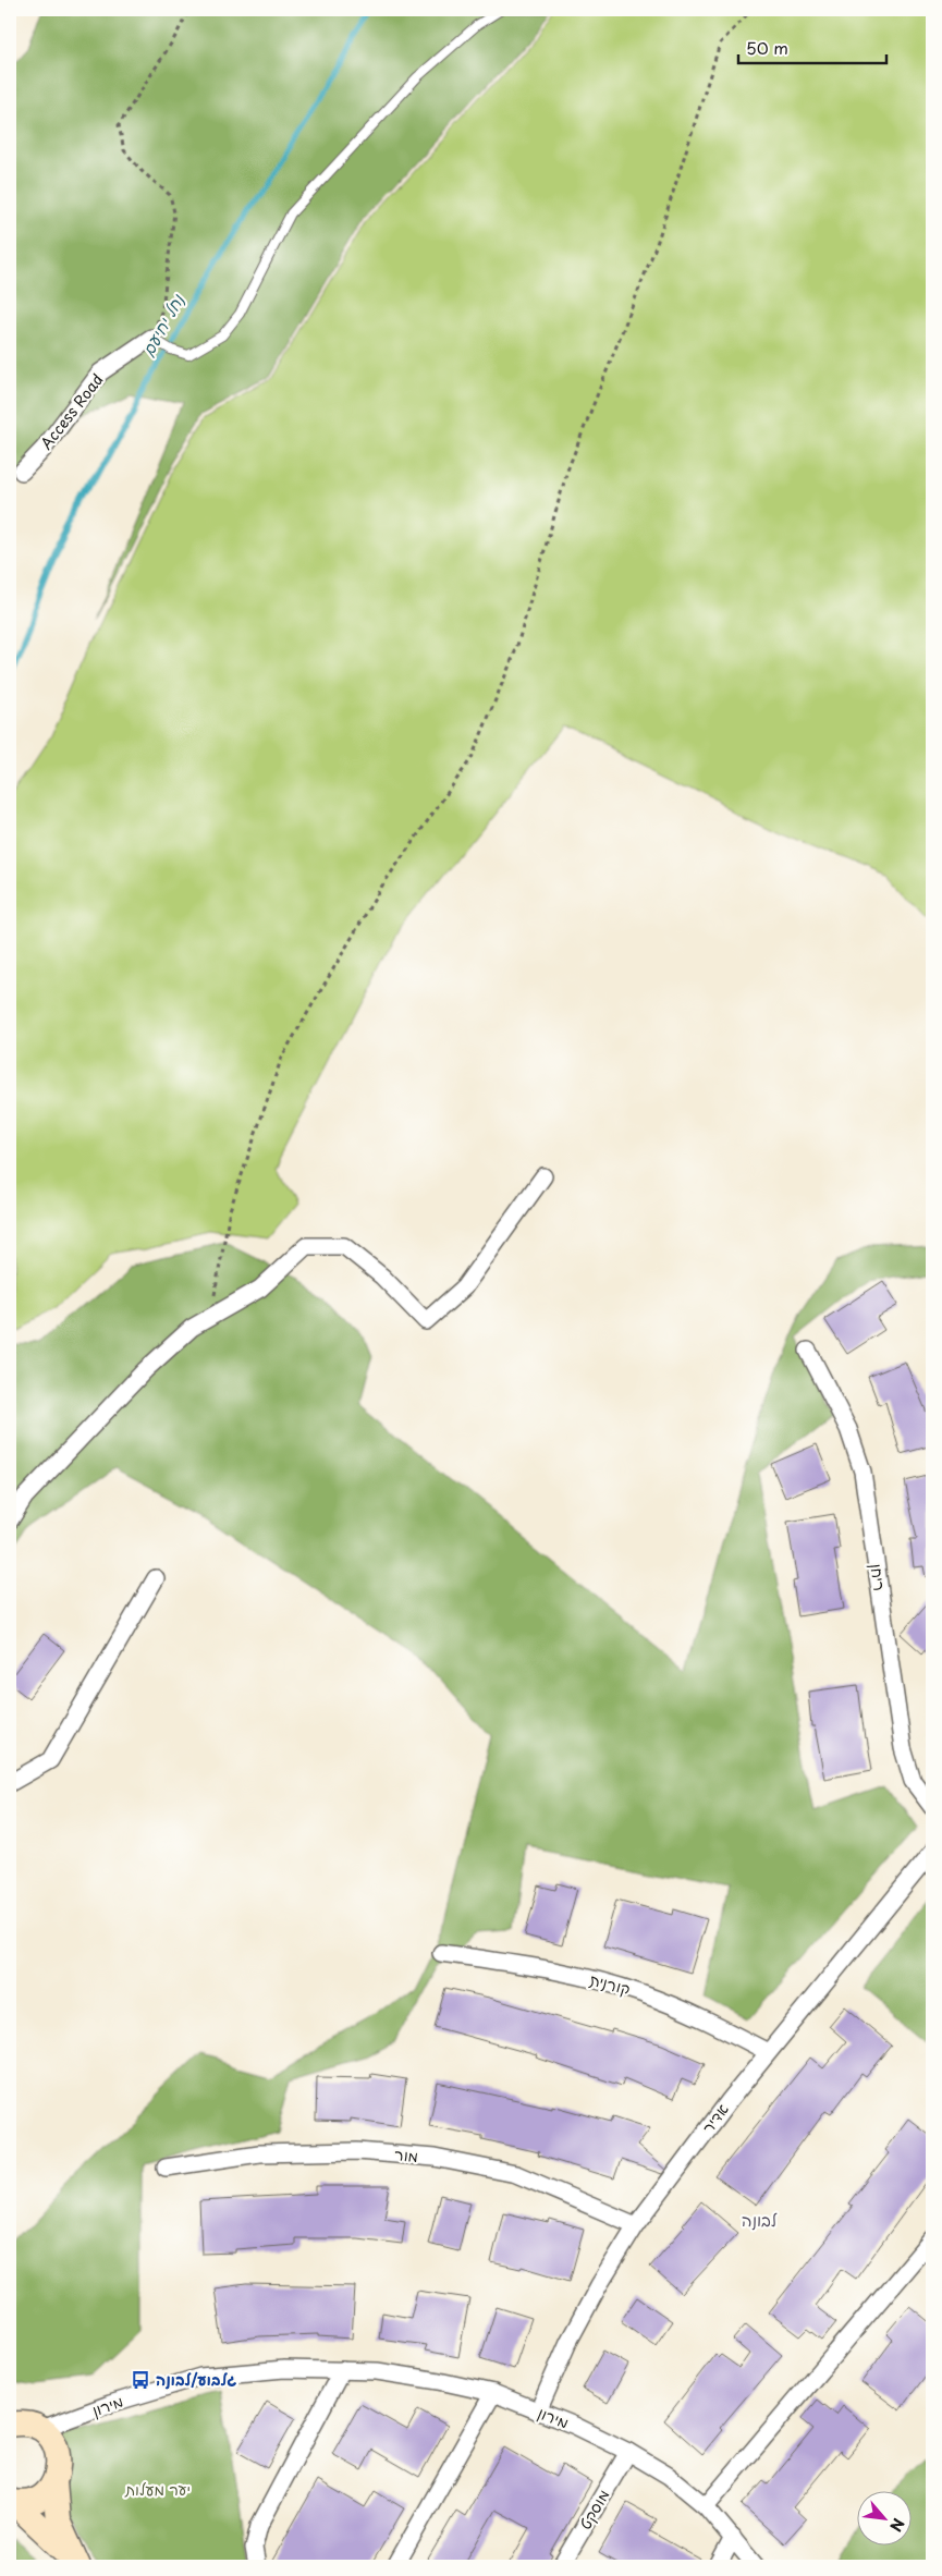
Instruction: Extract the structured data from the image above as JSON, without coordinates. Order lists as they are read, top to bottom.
{
  "streets": {
    "street": [
      "Access Road",
      "ריחן",
      "קורנית",
      "אדיר",
      "מור",
      "מירון",
      "מוסקט"
    ]
  },
  "crossings": [
    ["קורנית", "אדיר"],
    ["אדיר", "מור"],
    ["אדיר", "מירון"],
    ["מירון", "מוסקט"]
  ],
  "districts": ["לבונה"],
  "water": ["נחל יחיעם"],
  "parks": ["יער מעלות"],
  "places": {
    "bus stop": ["גלבוע/לבונה"]
  },
  "scale_bar": "50 m",
  "north": "bottom right"
}
